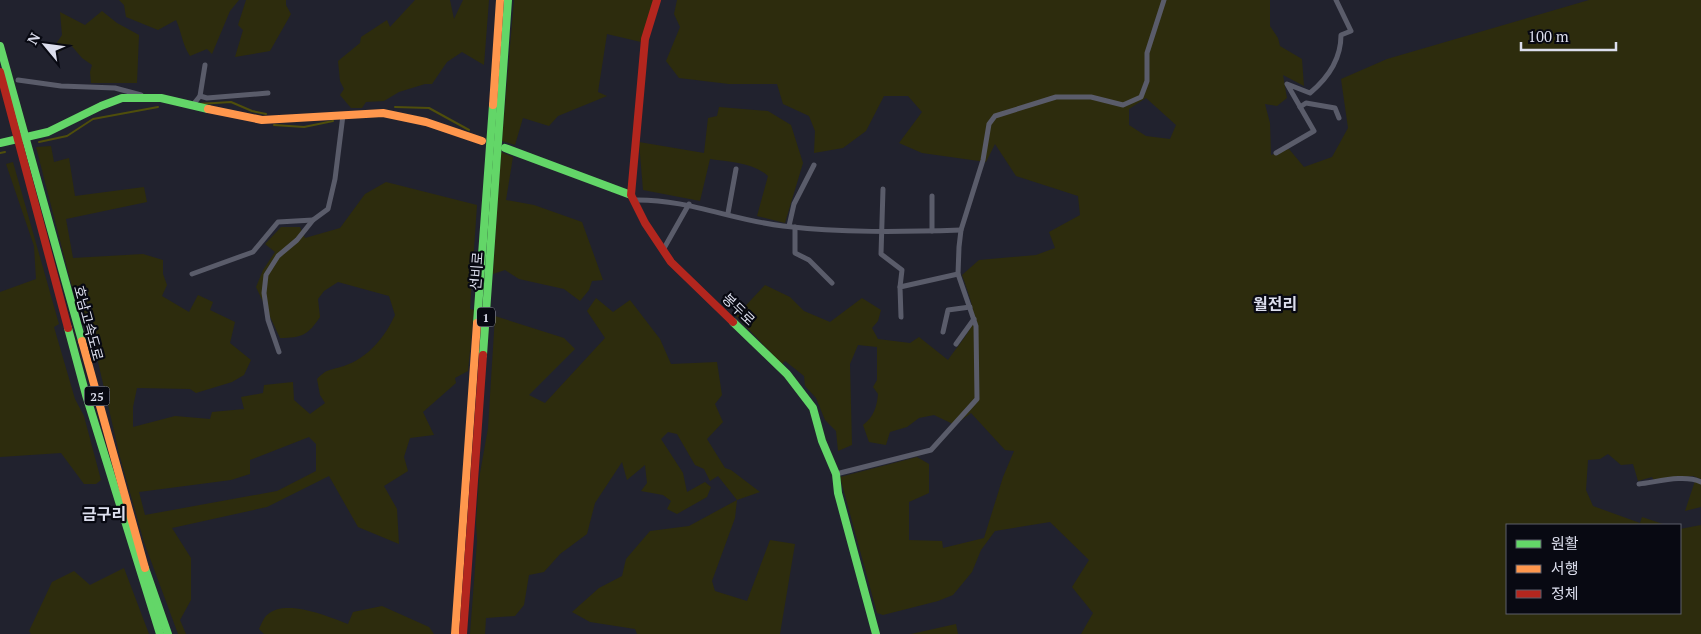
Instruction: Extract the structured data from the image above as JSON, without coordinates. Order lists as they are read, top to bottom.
{
  "streets": {
    "main road": [
      "선비로",
      "봉두로",
      "1",
      "호남고속도로",
      "25"
    ]
  },
  "districts": ["월전리", "금구리"],
  "legend": ["원활", "서행", "정체"],
  "scale_bar": "100 m",
  "north": "top left"
}
